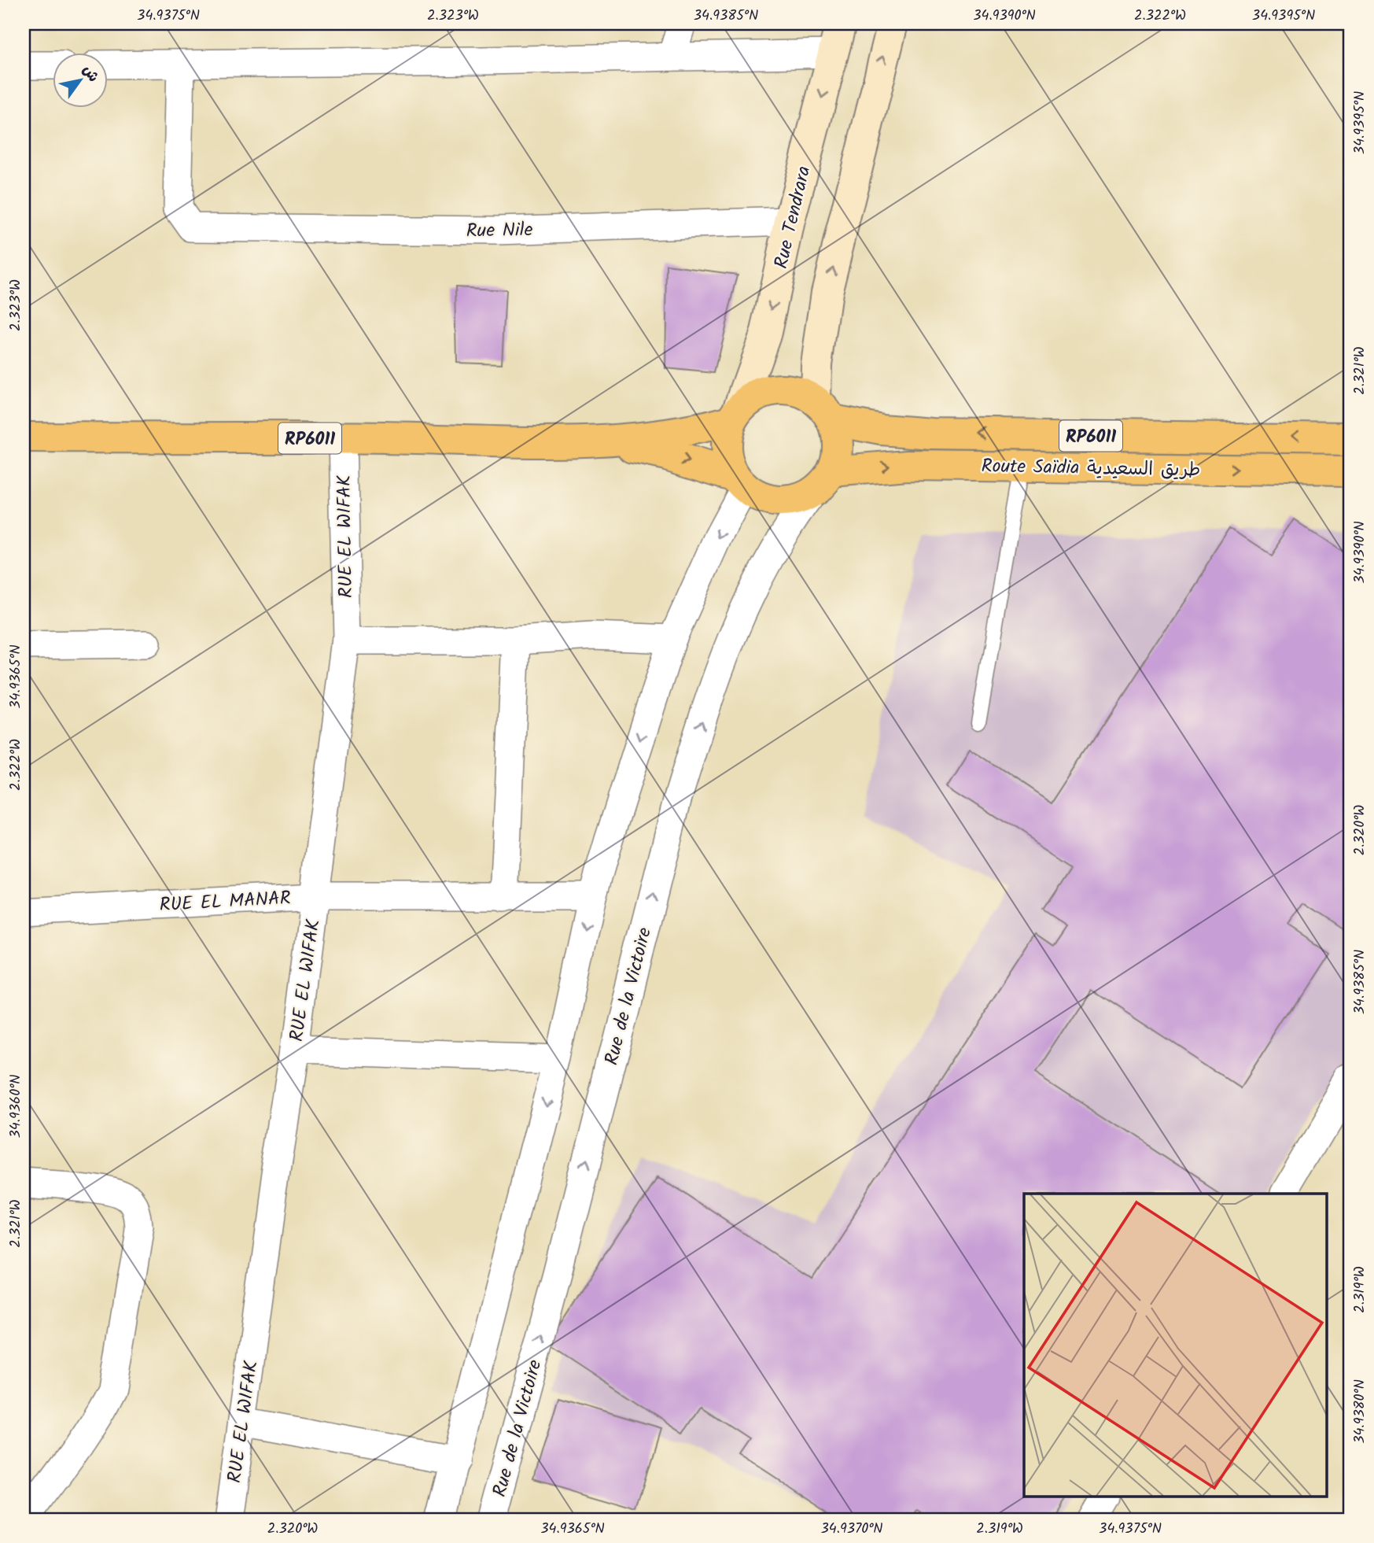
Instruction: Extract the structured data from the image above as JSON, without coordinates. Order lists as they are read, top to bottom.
{
  "streets": {
    "highway": ["RP6011", "Route Saïdia طريق السعيدية"],
    "street": [
      "Rue Tendrara",
      "Rue Nile",
      "RUE EL WIFAK",
      "RUE EL MANAR",
      "Rue de la Victoire"
    ]
  },
  "crossings": [
    ["Rue Tendrara", "Rue Nile"],
    ["Rue Tendrara", "RP6011"],
    ["Rue Tendrara", "Route Saïdia طريق السعيدية"],
    ["Rue Tendrara", "Rue de la Victoire"],
    ["RP6011", "Route Saïdia طريق السعيدية"],
    ["RP6011", "RUE EL WIFAK"],
    ["RP6011", "Rue de la Victoire"],
    ["Route Saïdia طريق السعيدية", "Rue de la Victoire"],
    ["RUE EL WIFAK", "RUE EL MANAR"]
  ],
  "north": "top right",
  "coordinates": [
    "34.9375°N",
    "2.323°W",
    "34.9385°N",
    "34.9390°N",
    "2.322°W",
    "34.9395°N",
    "2.321°W",
    "34.9365°N",
    "2.320°W",
    "34.9360°N",
    "2.319°W",
    "34.9380°N",
    "34.9370°N"
  ]
}
